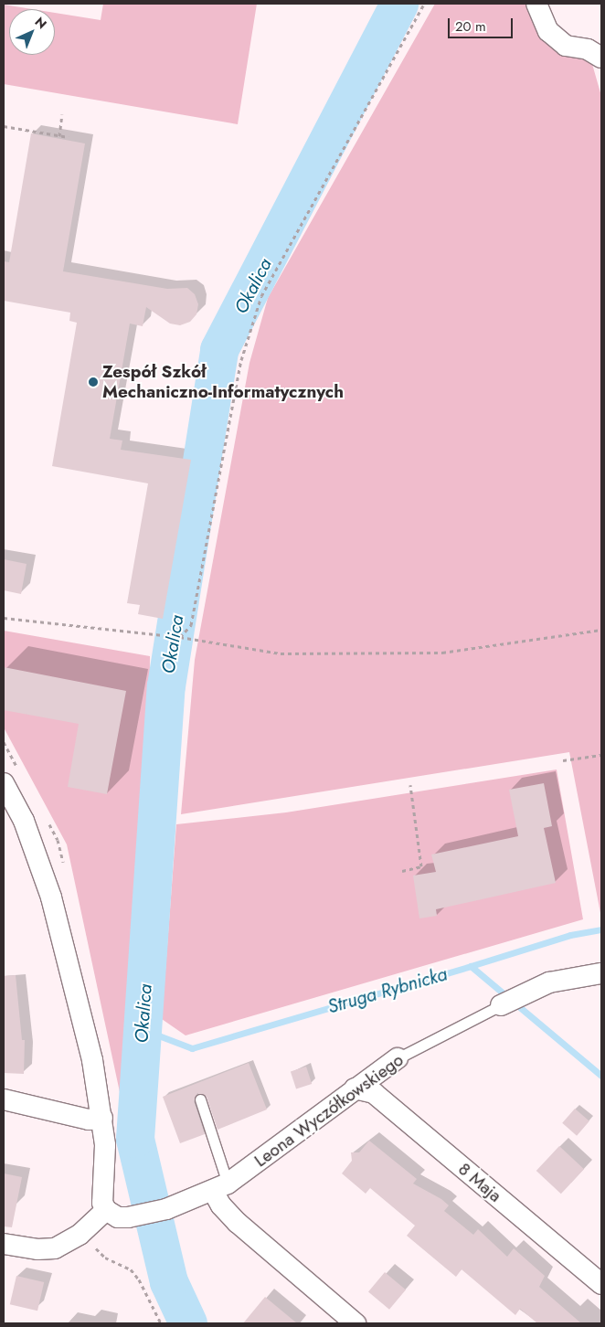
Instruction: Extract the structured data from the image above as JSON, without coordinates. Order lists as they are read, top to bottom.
{
  "streets": {
    "street": ["Leona Wyczółkowskiego", "8 Maja"]
  },
  "crossings": [
    ["Leona Wyczółkowskiego", "8 Maja"]
  ],
  "water": ["Okalica", "Struga Rybnicka"],
  "places": ["Zespół Szkół Mechaniczno-Informatycznych"],
  "scale_bar": "20 m",
  "north": "top right"
}
